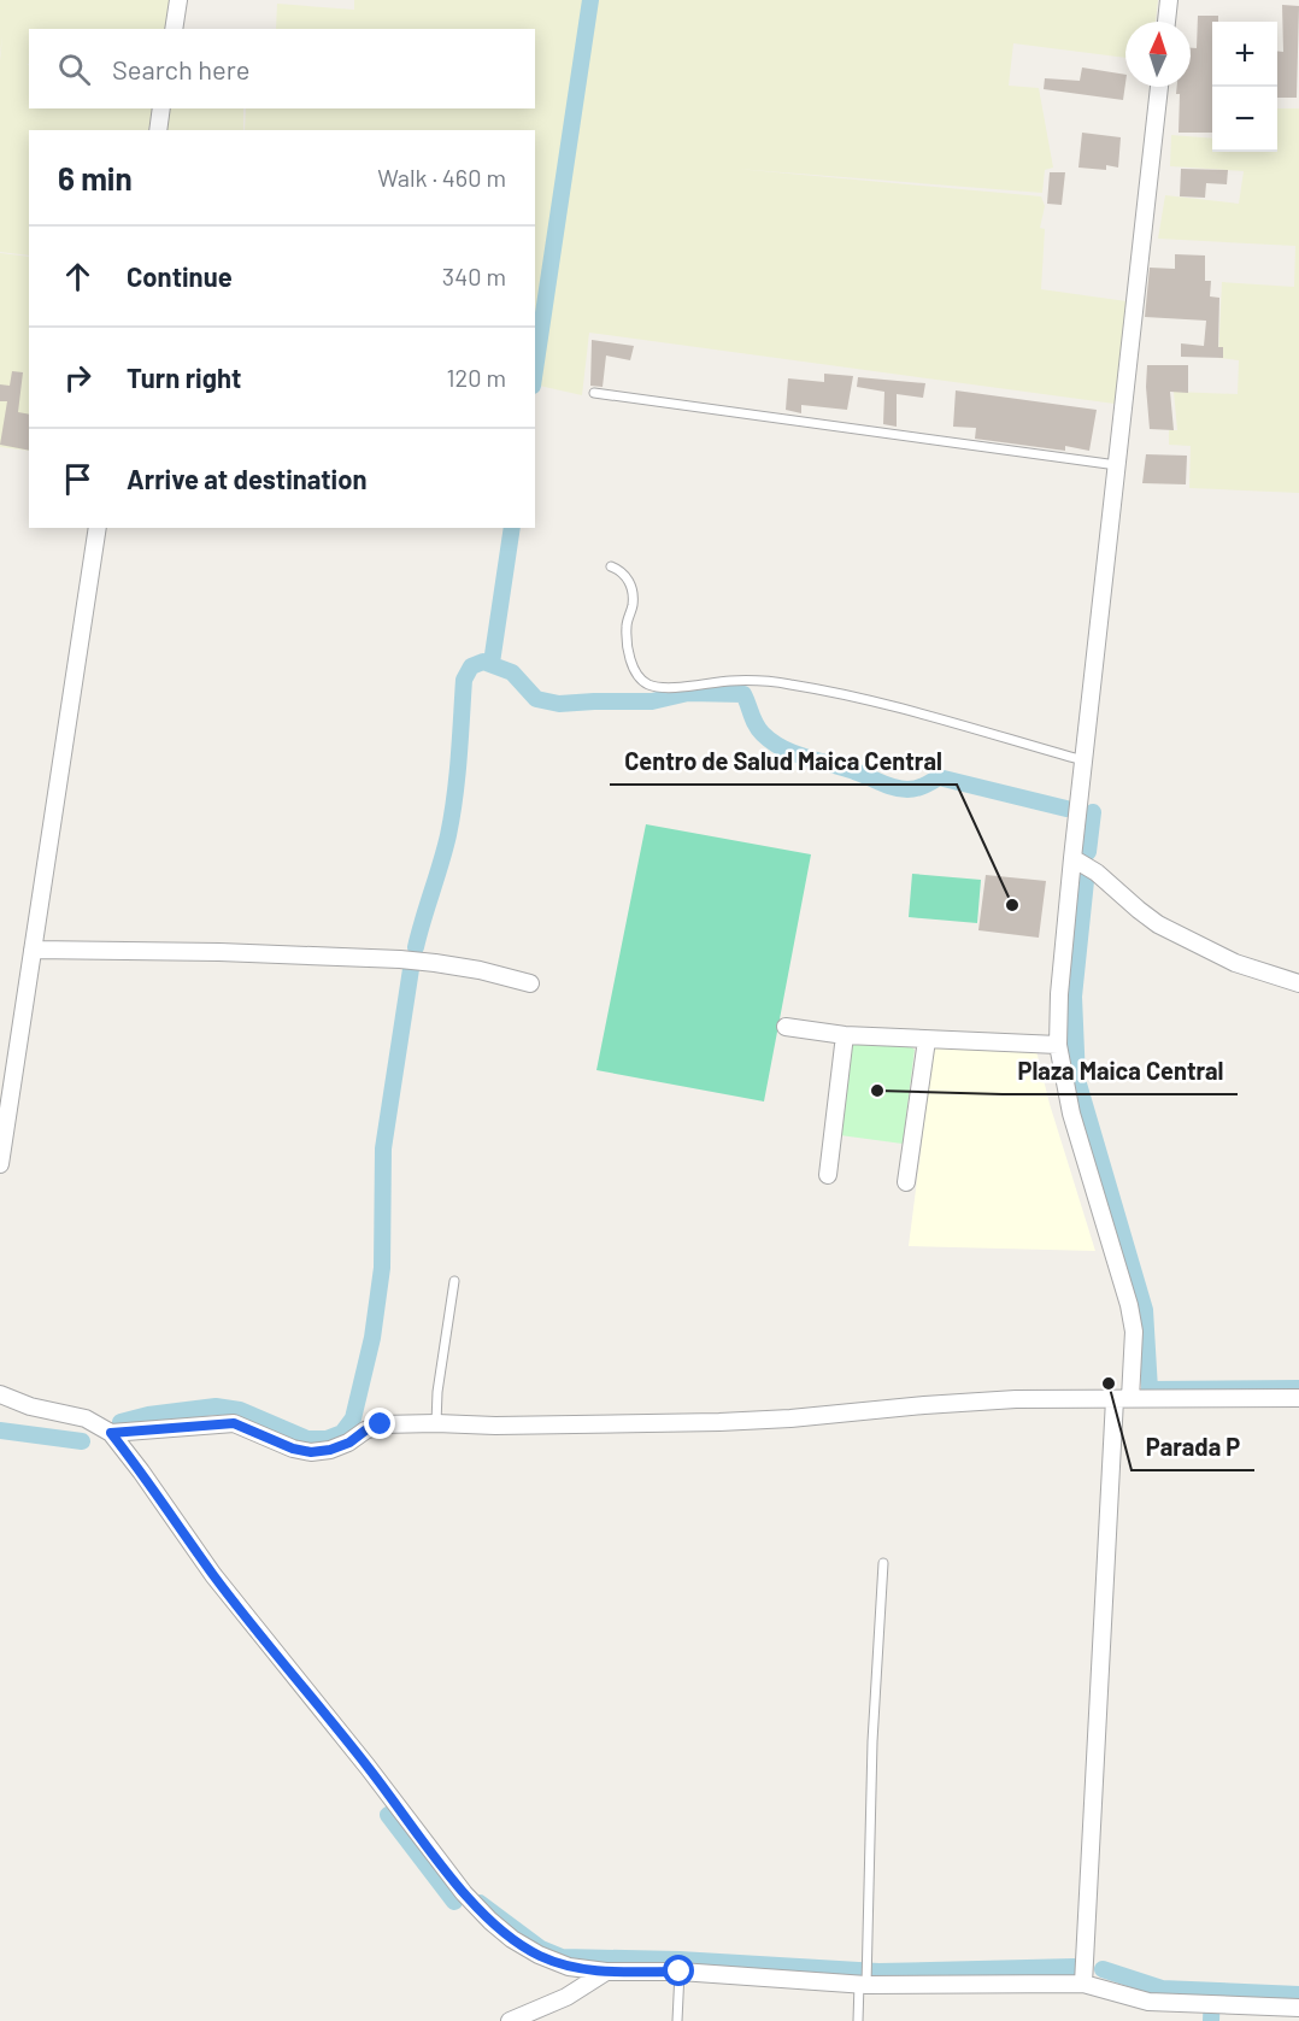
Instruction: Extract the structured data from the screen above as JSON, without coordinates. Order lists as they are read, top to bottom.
{
  "places": ["Centro de Salud Maica Central", "Plaza Maica Central", "Parada P"],
  "north": "top",
  "page": {
    "map_buttons": ["+", "−"],
    "search": "Search here",
    "heading": ["6 min", "Walk · 460 m"],
    "list": [
      ["Continue", "340 m"],
      ["Turn right", "120 m"],
      "Arrive at destination"
    ]
  }
}
